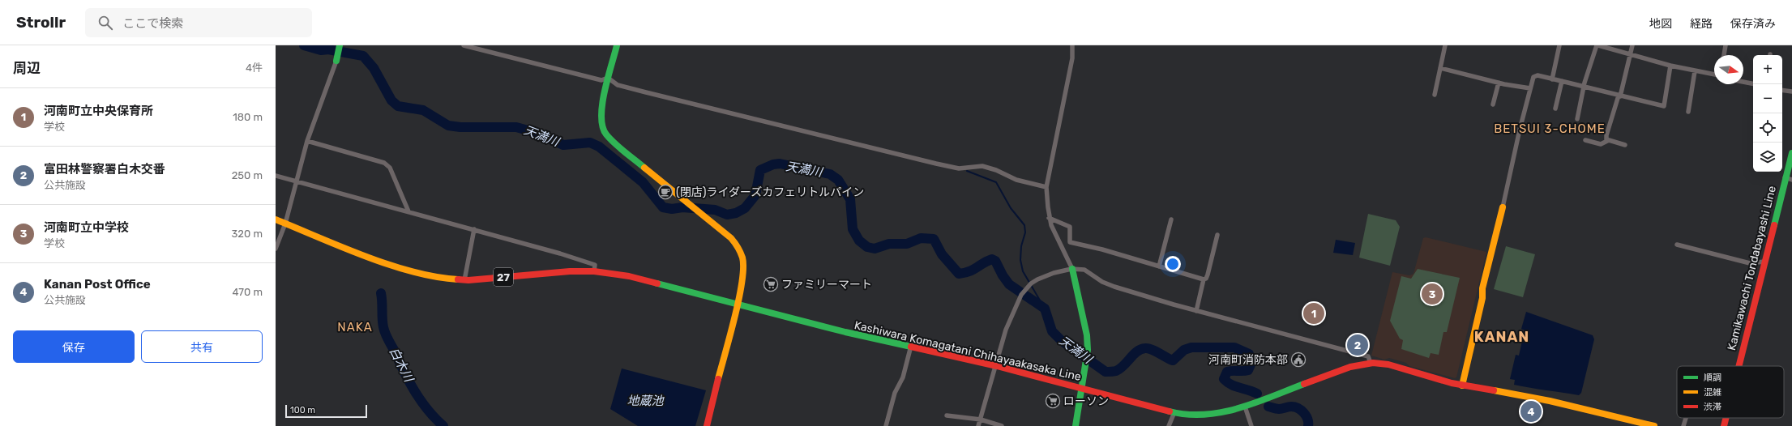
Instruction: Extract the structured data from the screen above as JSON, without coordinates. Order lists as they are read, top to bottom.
{
  "streets": {
    "main road": ["Kamikawachi Tondabayashi Line", "27", "Kashiwara Komagatani Chihayaakasaka Line"]
  },
  "districts": ["BETSUI 3-CHOME", "NAKA", "KANAN"],
  "water": ["天満川", "白木川", "地蔵池"],
  "places": {
    "cafe": ["(閉店)ライダーズカフェリトルパイン"],
    "supermarket": ["ファミリーマート", "ローソン"],
    "public building": ["河南町消防本部"]
  },
  "legend": ["順調", "混雑", "渋滞"],
  "scale_bar": "100 m",
  "north": "right",
  "page": {
    "header": "Strollr",
    "search": "ここで検索",
    "nav": ["地図", "経路", "保存済み"],
    "heading": ["周辺", "4件"],
    "map_buttons": ["+", "−"],
    "list": [
      {
        "mark": "1",
        "name": "河南町立中央保育所",
        "note": "学校",
        "value": "180 m"
      },
      {
        "mark": "2",
        "name": "富田林警察署白木交番",
        "note": "公共施設",
        "value": "250 m"
      },
      {
        "mark": "3",
        "name": "河南町立中学校",
        "note": "学校",
        "value": "320 m"
      },
      {
        "mark": "4",
        "name": "Kanan Post Office",
        "note": "公共施設",
        "value": "470 m"
      }
    ],
    "pins": [
      "3",
      "1",
      "2",
      "4"
    ],
    "buttons": ["保存", "共有"],
    "scale": "100 m"
  }
}
